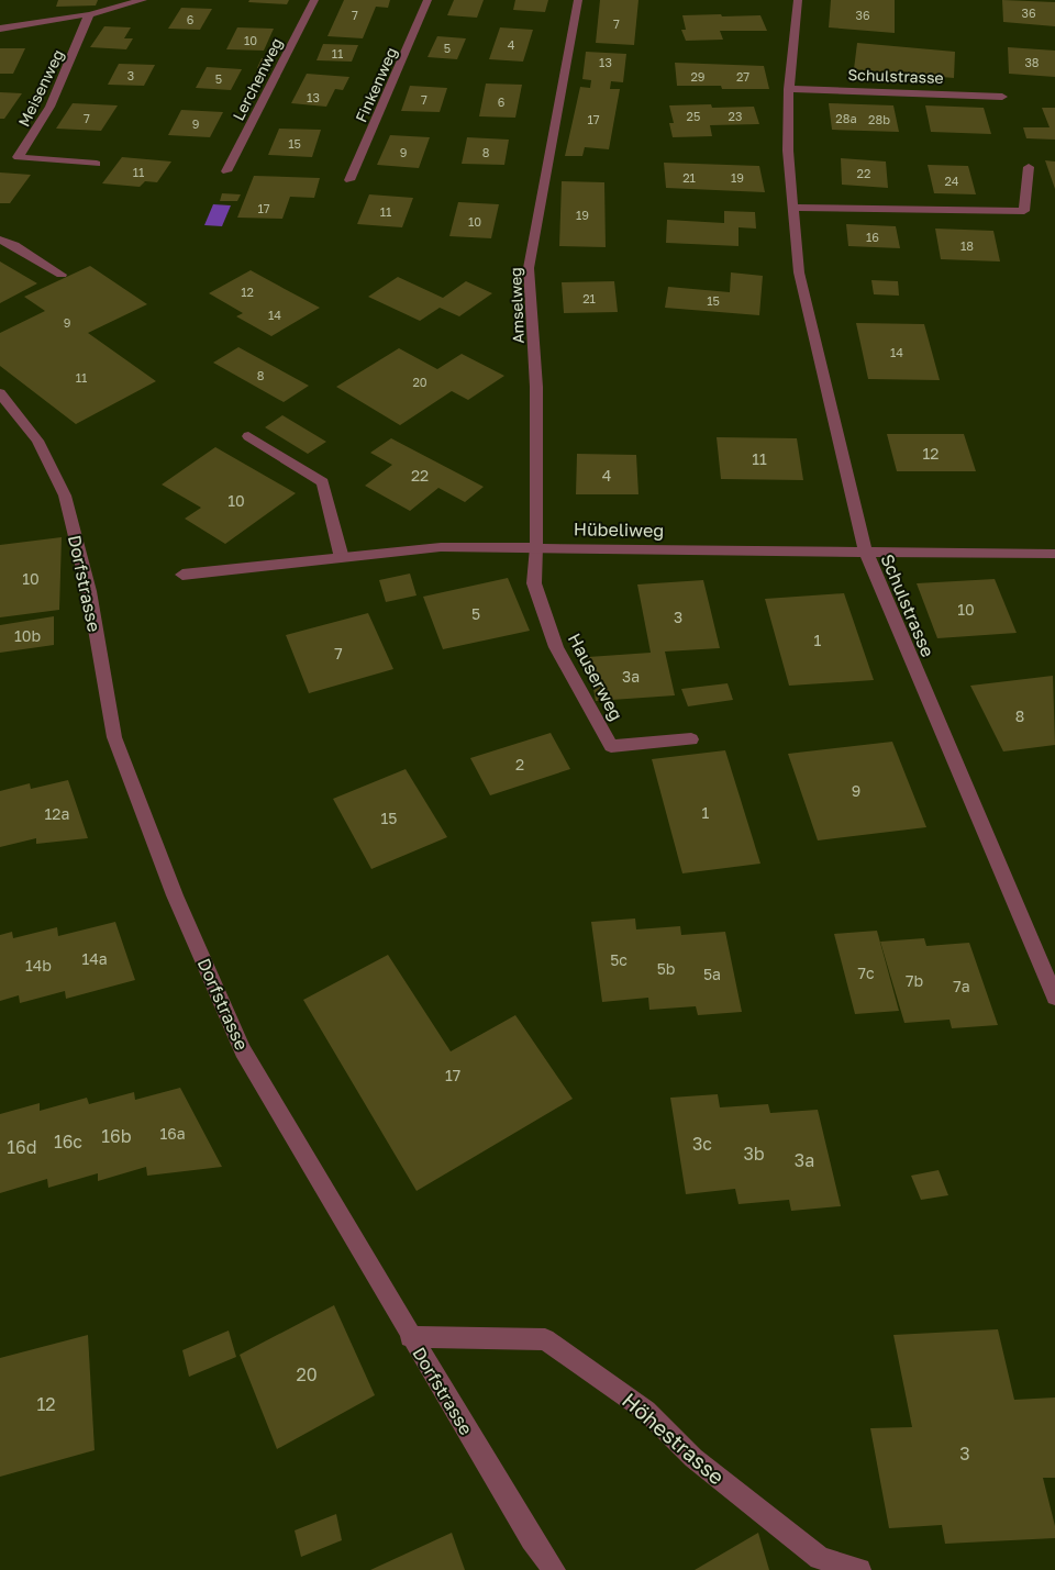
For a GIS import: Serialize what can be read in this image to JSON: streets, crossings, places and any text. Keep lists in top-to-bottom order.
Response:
{
  "streets": {
    "street": [
      "Schulstrasse",
      "Lerchenweg",
      "Finkenweg",
      "Meisenweg",
      "Amselweg",
      "Hübeliweg",
      "Dorfstrasse",
      "Hauserweg",
      "Höhestrasse"
    ]
  },
  "crossings": [
    ["Schulstrasse", "Hübeliweg"],
    ["Amselweg", "Hübeliweg"],
    ["Amselweg", "Hauserweg"],
    ["Hübeliweg", "Hauserweg"],
    ["Dorfstrasse", "Höhestrasse"]
  ],
  "house_numbers": [
    "36",
    "7",
    "36",
    "6",
    "7",
    "10",
    "4",
    "5",
    "11",
    "13",
    "38",
    "3",
    "29",
    "27",
    "5",
    "13",
    "7",
    "6",
    "25",
    "23",
    "7",
    "28a",
    "17",
    "28b",
    "9",
    "15",
    "9",
    "8",
    "11",
    "22",
    "21",
    "19",
    "24",
    "17",
    "11",
    "19",
    "10",
    "16",
    "18",
    "12",
    "21",
    "15",
    "14",
    "9",
    "14",
    "8",
    "11",
    "20",
    "12",
    "11",
    "22",
    "4",
    "10",
    "10",
    "10",
    "5",
    "3",
    "10b",
    "1",
    "7",
    "3a",
    "8",
    "2",
    "9",
    "1",
    "12a",
    "15",
    "14a",
    "5c",
    "14b",
    "5b",
    "7c",
    "5a",
    "7b",
    "7a",
    "17",
    "16a",
    "16b",
    "16c",
    "3c",
    "16d",
    "3b",
    "3a",
    "20",
    "12",
    "3"
  ]
}
